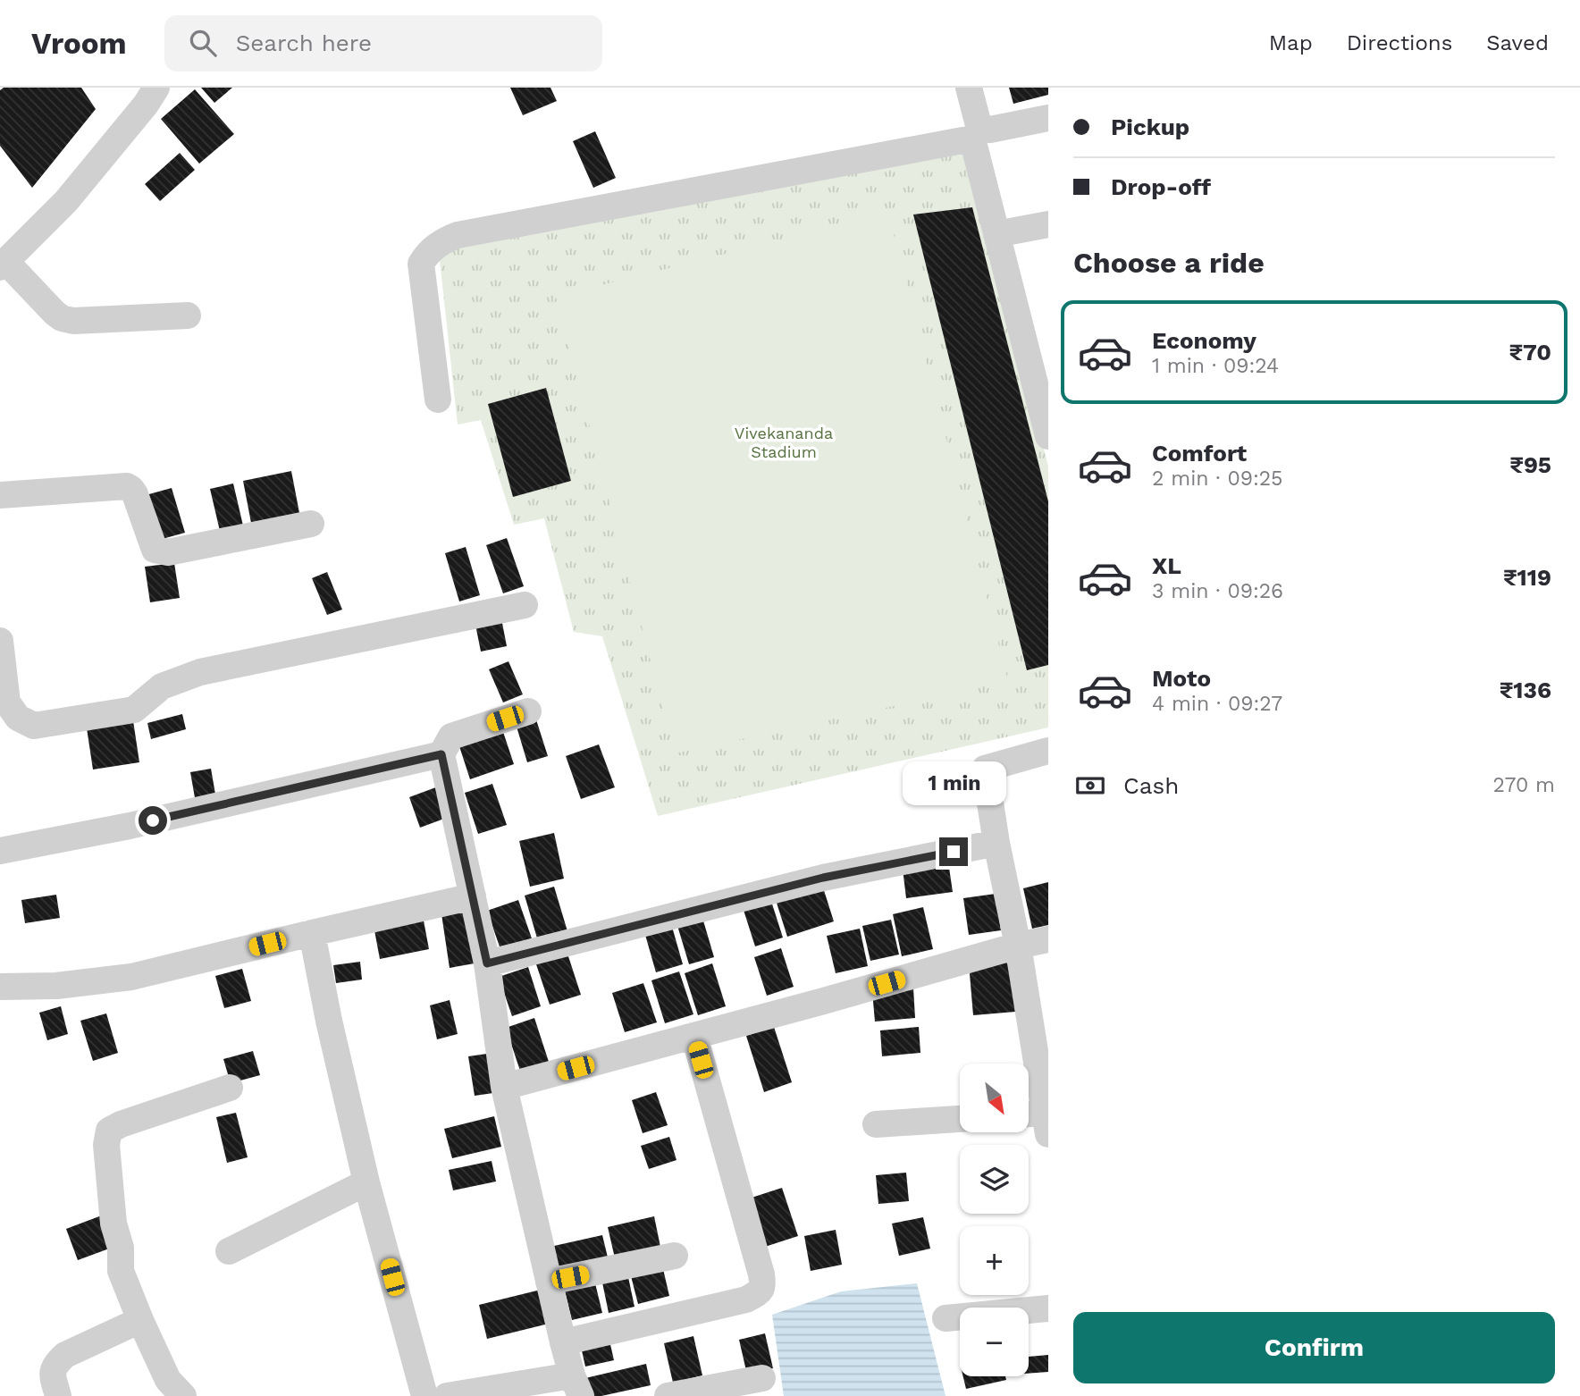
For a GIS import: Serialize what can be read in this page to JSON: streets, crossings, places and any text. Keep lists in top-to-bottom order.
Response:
{
  "parks": ["Vivekananda Stadium"],
  "north": "bottom right",
  "page": {
    "header": "Vroom",
    "search": "Search here",
    "nav": ["Map", "Directions", "Saved"],
    "banner": ["Pickup", "Drop-off"],
    "heading": "Choose a ride",
    "list": [
      {
        "name": "Economy",
        "note": "1 min · 09:24",
        "value": "₹70"
      },
      {
        "name": "Comfort",
        "note": "2 min · 09:25",
        "value": "₹95"
      },
      {
        "name": "XL",
        "note": "3 min · 09:26",
        "value": "₹119"
      },
      {
        "name": "Moto",
        "note": "4 min · 09:27",
        "value": "₹136"
      }
    ],
    "pay": ["Cash", "270 m"],
    "bubble": "1 min",
    "map_buttons": ["+", "−"],
    "buttons": "Confirm"
  }
}
